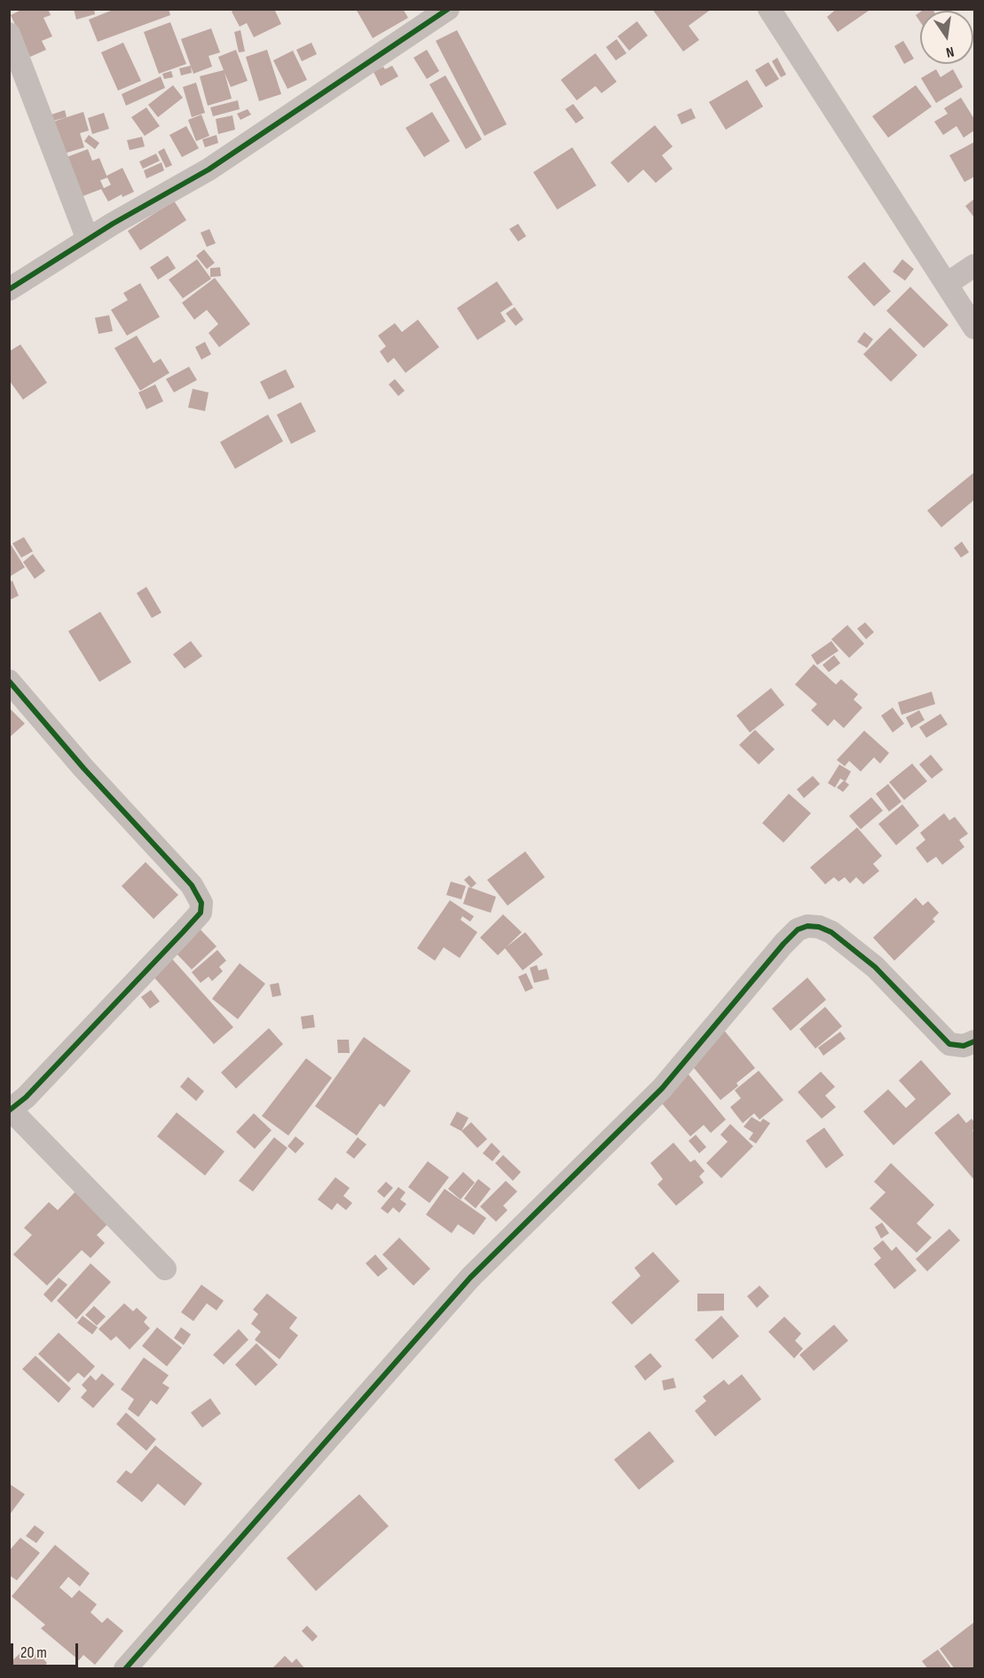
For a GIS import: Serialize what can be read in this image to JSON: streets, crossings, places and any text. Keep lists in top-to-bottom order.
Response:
{
  "scale_bar": "20 m",
  "north": "bottom"
}
